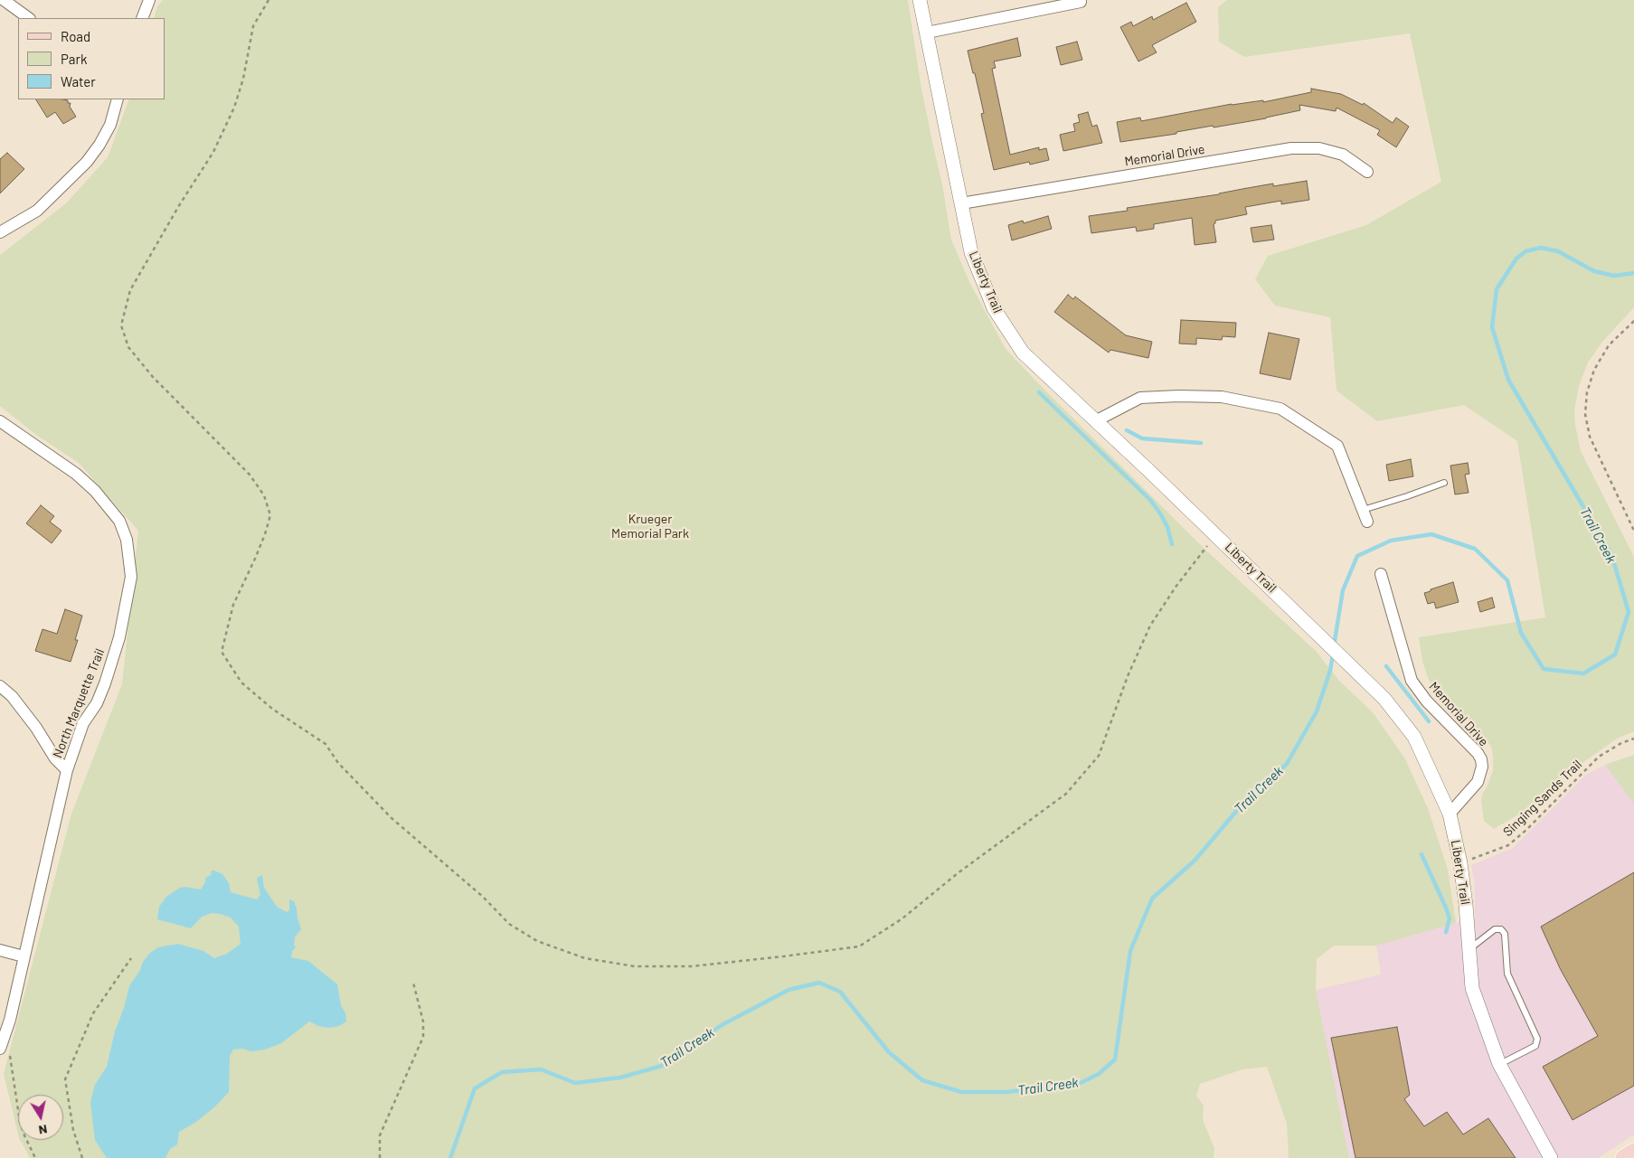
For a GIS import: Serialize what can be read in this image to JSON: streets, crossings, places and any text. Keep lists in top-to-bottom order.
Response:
{
  "streets": {
    "street": ["Memorial Drive", "Liberty Trail", "North Marquette Trail"],
    "path": ["Singing Sands Trail"]
  },
  "crossings": [
    ["Memorial Drive", "Liberty Trail"],
    ["Liberty Trail", "Singing Sands Trail"]
  ],
  "water": ["Trail Creek"],
  "parks": ["Krueger Memorial Park"],
  "legend": ["Road", "Park", "Water"],
  "north": "bottom"
}
